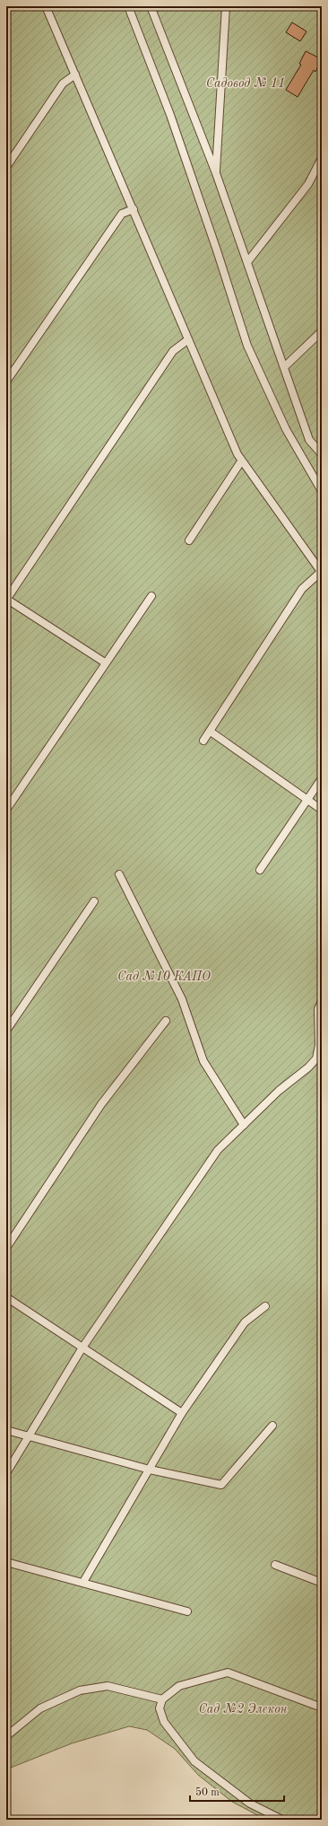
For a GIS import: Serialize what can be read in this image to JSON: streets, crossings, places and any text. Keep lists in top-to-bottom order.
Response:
{
  "parks": ["Садовод № 11", "Сад №10 КАПО", "Сад №2 Элекон"],
  "scale_bar": "50 m"
}
